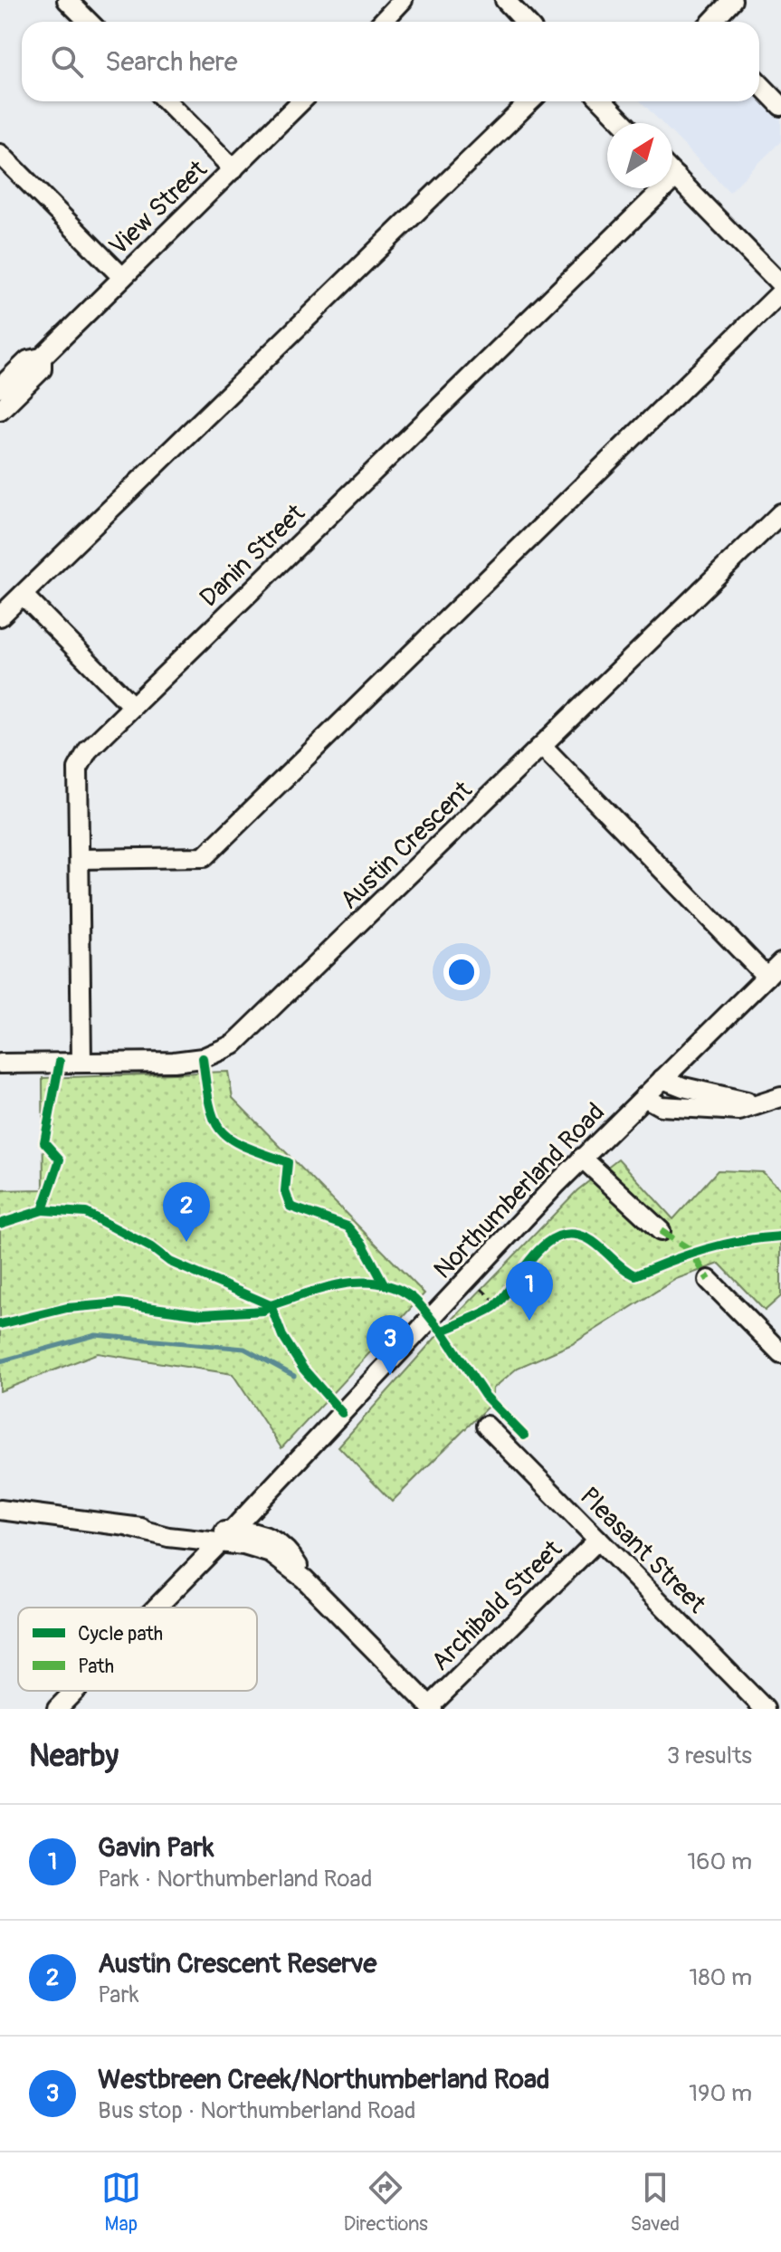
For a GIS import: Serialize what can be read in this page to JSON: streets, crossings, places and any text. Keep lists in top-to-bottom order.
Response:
{
  "streets": {
    "street": [
      "View Street",
      "Danin Street",
      "Austin Crescent",
      "Northumberland Road",
      "Pleasant Street",
      "Archibald Street"
    ]
  },
  "crossings": [
    ["Danin Street", "Austin Crescent"],
    ["Pleasant Street", "Archibald Street"]
  ],
  "legend": ["Cycle path", "Path"],
  "north": "top right",
  "page": {
    "search": "Search here",
    "pins": ["2", "1", "3"],
    "heading": ["Nearby", "3 results"],
    "list": [
      {
        "mark": "1",
        "name": "Gavin Park",
        "note": "Park · Northumberland Road",
        "value": "160 m"
      },
      {
        "mark": "2",
        "name": "Austin Crescent Reserve",
        "note": "Park",
        "value": "180 m"
      },
      {
        "mark": "3",
        "name": "Westbreen Creek/Northumberland Road",
        "note": "Bus stop · Northumberland Road",
        "value": "190 m"
      }
    ],
    "nav": ["Map", "Directions", "Saved"]
  }
}
